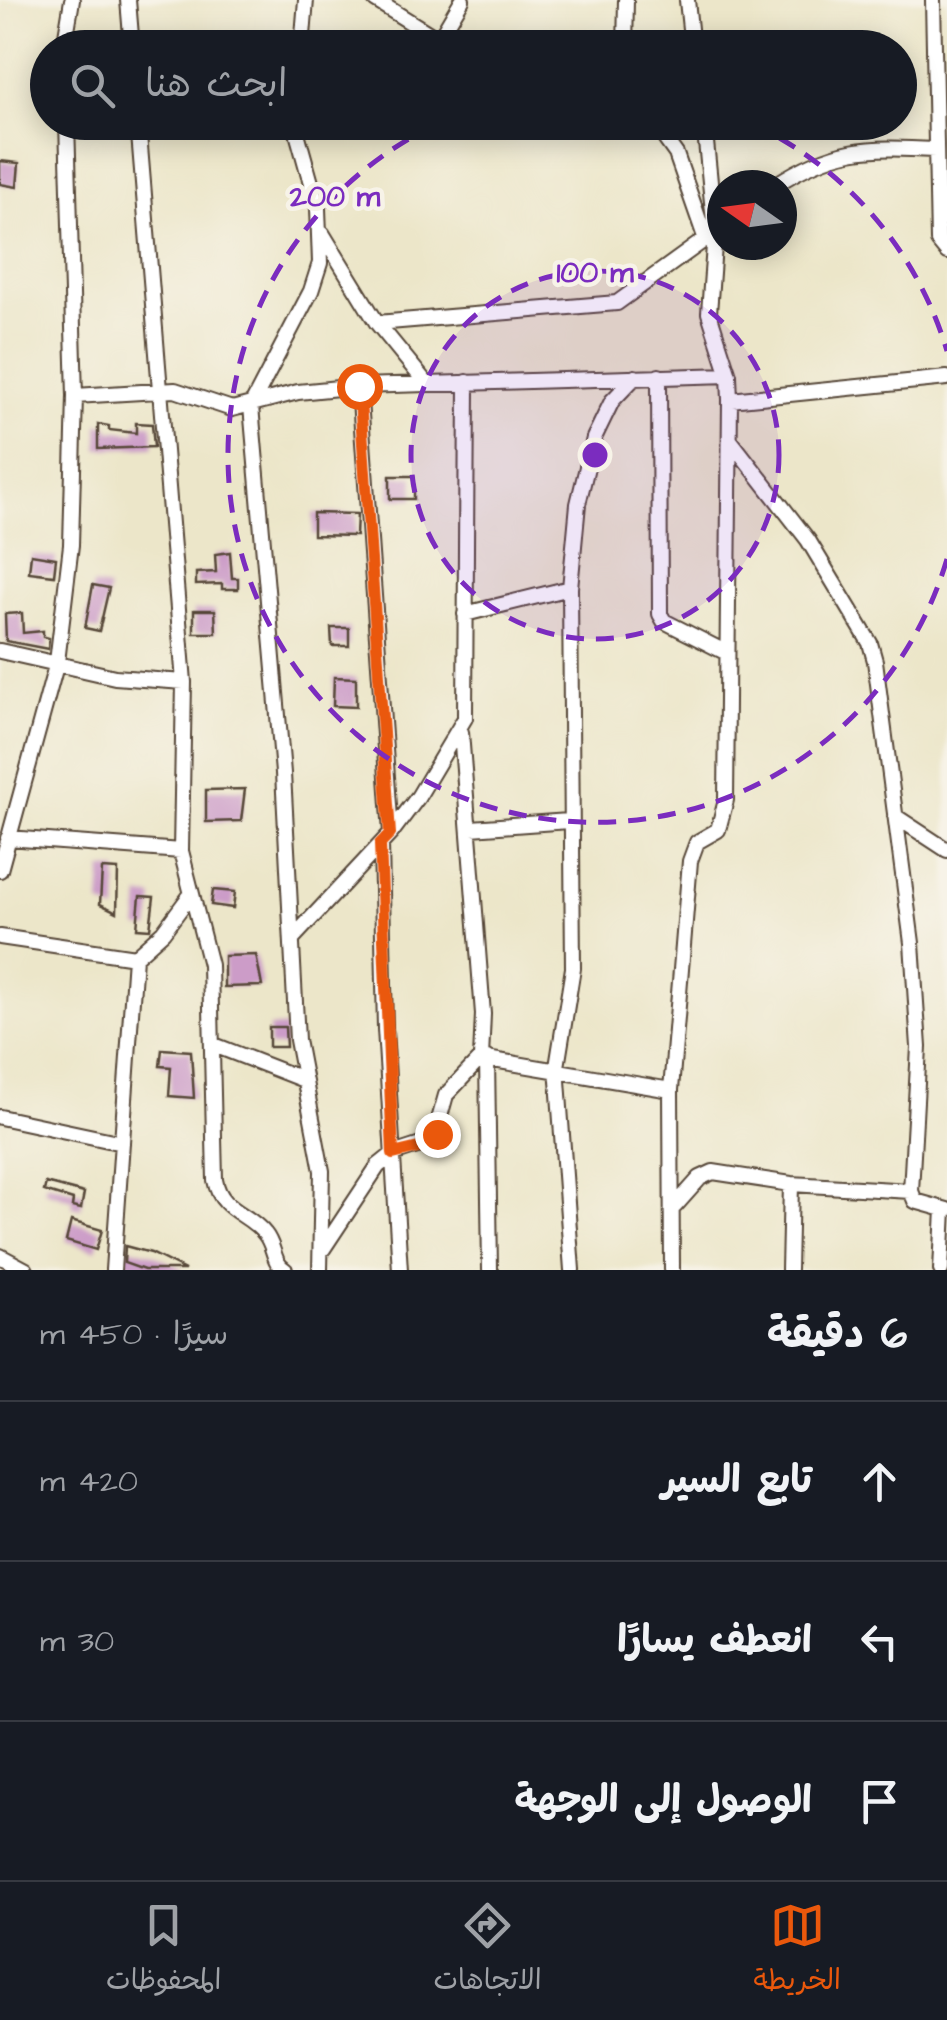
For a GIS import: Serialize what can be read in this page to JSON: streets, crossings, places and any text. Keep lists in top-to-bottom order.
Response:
{
  "north": "left",
  "page": {
    "search": "ابحث هنا",
    "heading": ["6 دقيقة", "سيرًا · 450 m"],
    "list": [
      ["تابع السير", "420 m"],
      ["انعطف يسارًا", "30 m"],
      "الوصول إلى الوجهة"
    ],
    "nav": ["الخريطة", "الاتجاهات", "المحفوظات"]
  },
  "rings": ["200 m", "100 m"]
}
